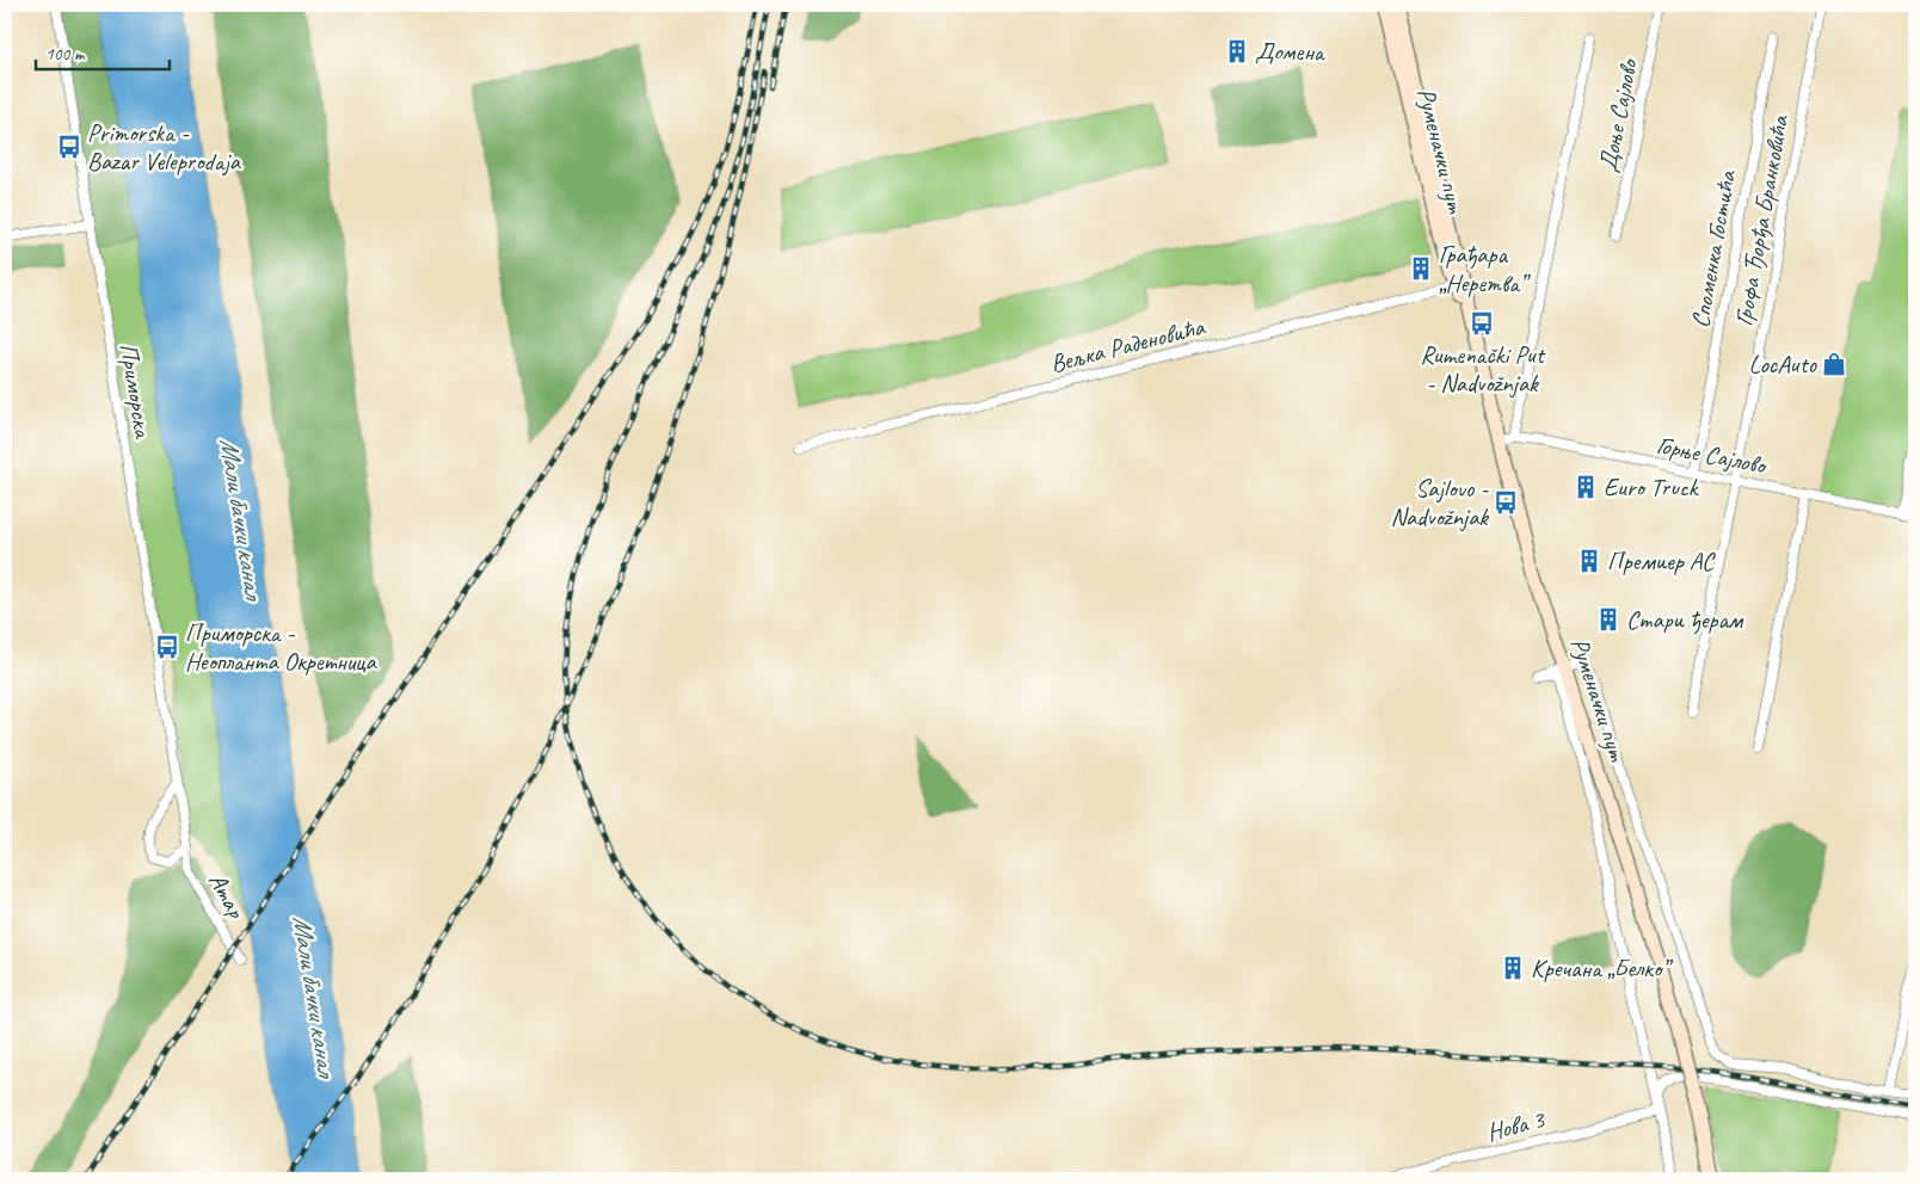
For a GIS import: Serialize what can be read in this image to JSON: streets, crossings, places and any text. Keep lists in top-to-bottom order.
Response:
{
  "streets": {
    "main road": ["Руменачки пут"],
    "street": [
      "Доње Сајлово",
      "Грофа Ђорђа Бранковића",
      "Споменка Гостића",
      "Вељка Раденовића",
      "Приморска",
      "Горње Сајлово",
      "Атар",
      "Нова 3"
    ]
  },
  "crossings": [
    ["Руменачки пут", "Вељка Раденовића"],
    ["Руменачки пут", "Горње Сајлово"],
    ["Грофа Ђорђа Бранковића", "Горње Сајлово"],
    ["Споменка Гостића", "Горње Сајлово"],
    ["Приморска", "Атар"]
  ],
  "water": ["Мали бачки канал"],
  "places": {
    "building": [
      "Домена",
      "Грађара „Неретва”",
      "Euro Truck",
      "Премиер АС",
      "Стари ђерам",
      "Кречана „Белко”"
    ],
    "bus stop": [
      "Primorska - Bazar Veleprodaja",
      "Rumenački Put - Nadvožnjak",
      "Sajlovo - Nadvožnjak",
      "Приморска - Неопланта Окретница"
    ],
    "shop": ["LocAuto"]
  },
  "scale_bar": "100 m"
}
